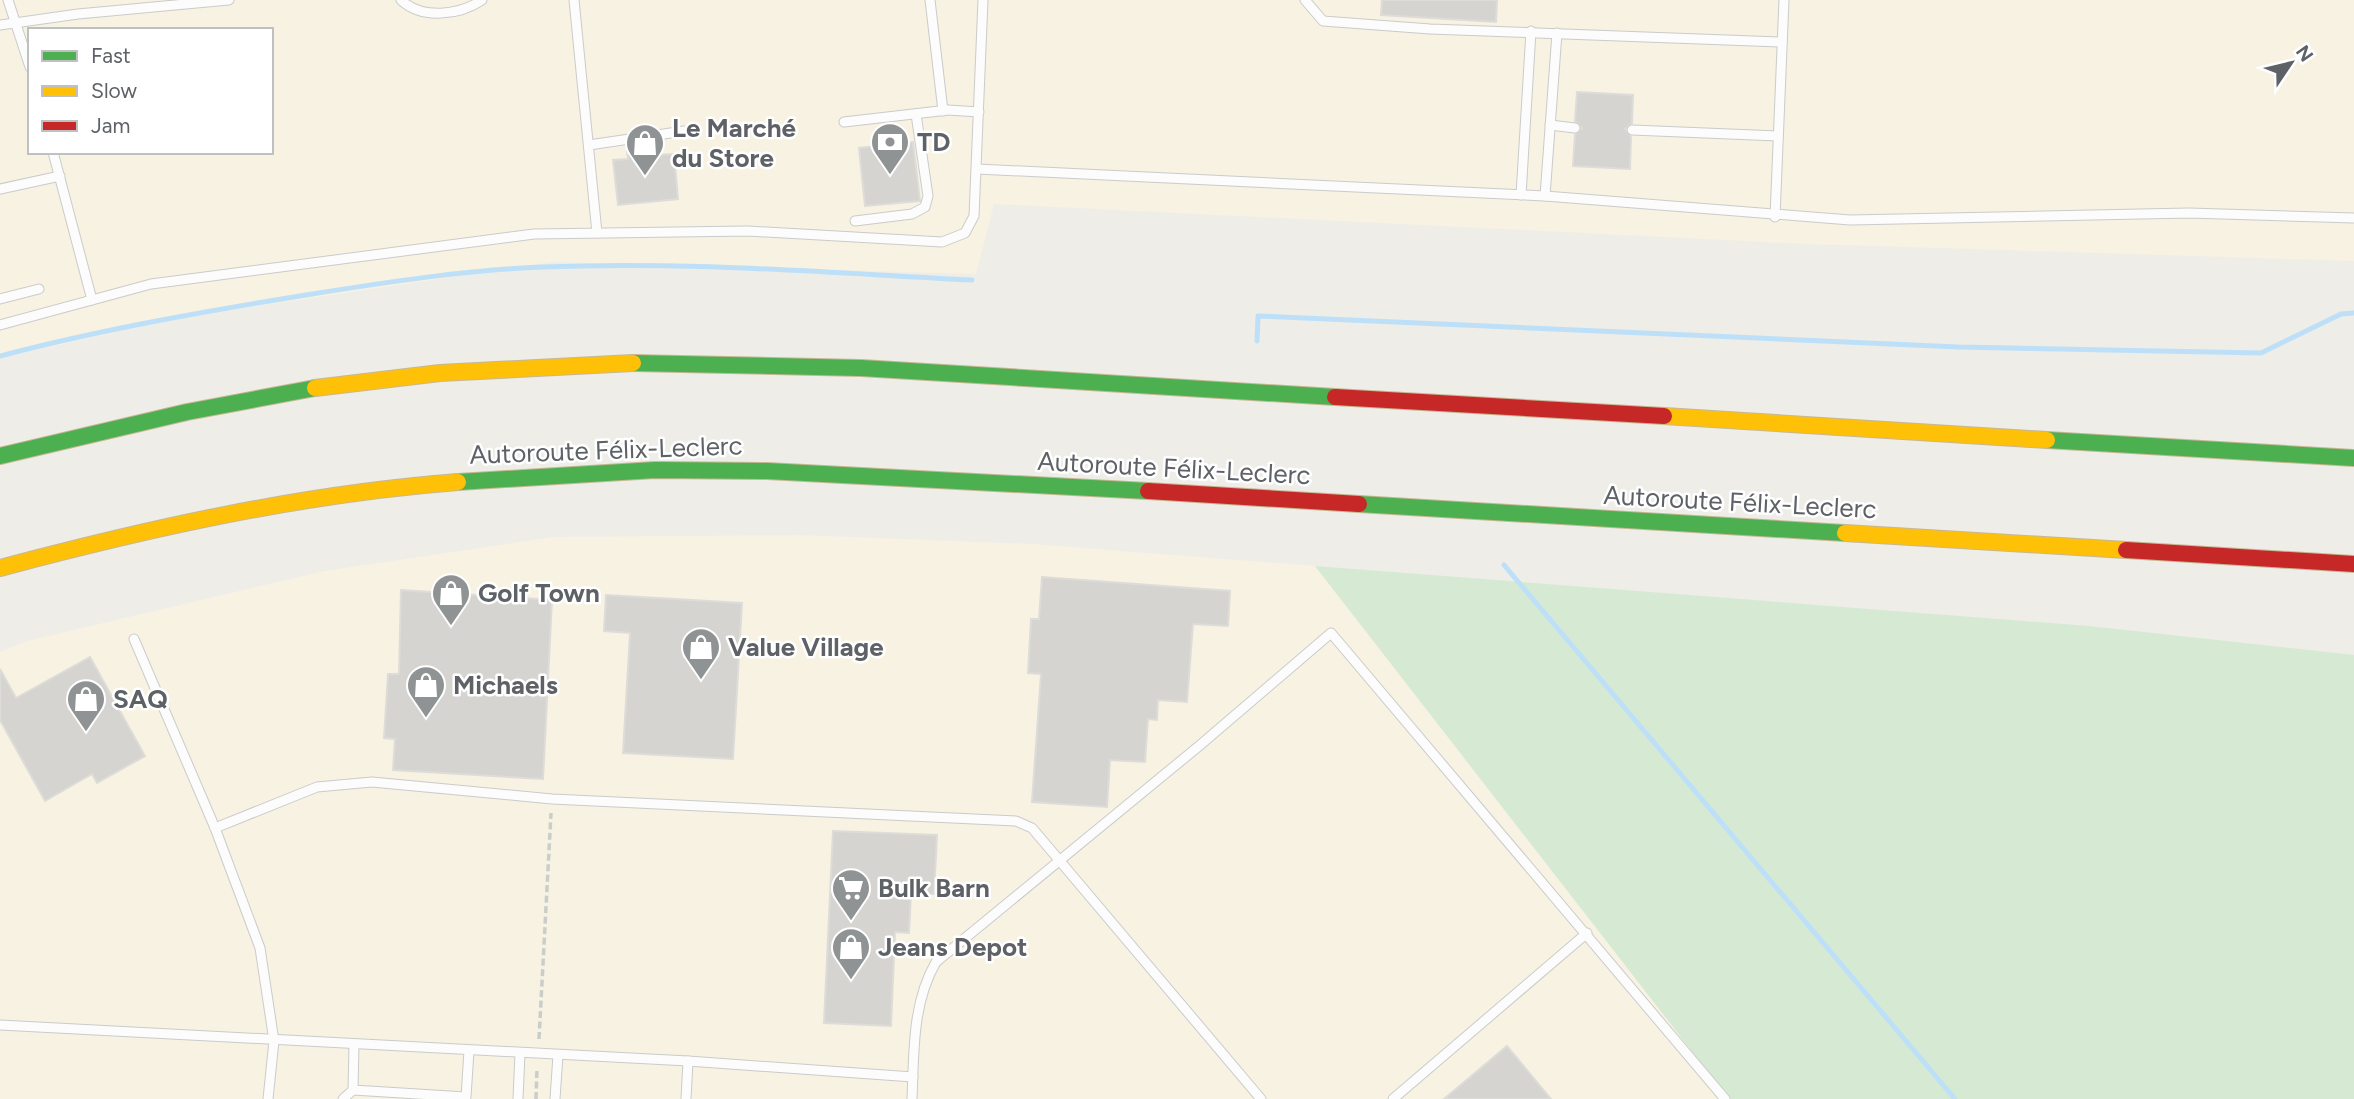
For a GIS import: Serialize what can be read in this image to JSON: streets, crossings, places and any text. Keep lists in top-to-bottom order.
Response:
{
  "streets": {
    "highway": ["Autoroute Félix-Leclerc"]
  },
  "places": {
    "bank": ["TD"],
    "shop": [
      "Le Marché du Store",
      "Golf Town",
      "Value Village",
      "Michaels",
      "SAQ",
      "Jeans Depot"
    ],
    "supermarket": ["Bulk Barn"]
  },
  "legend": ["Fast", "Slow", "Jam"],
  "north": "top right"
}
